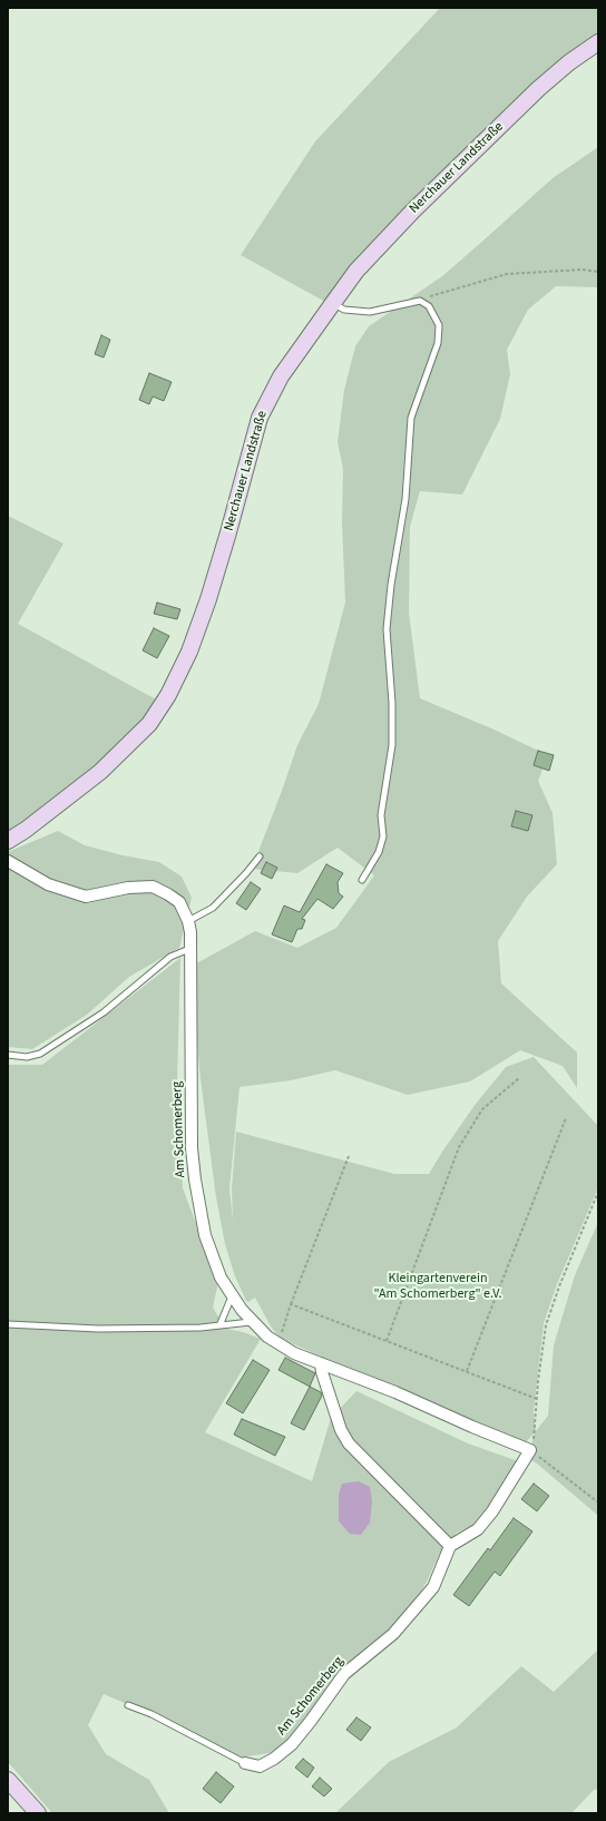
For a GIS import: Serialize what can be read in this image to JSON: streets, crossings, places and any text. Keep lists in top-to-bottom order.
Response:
{
  "streets": {
    "main road": ["Nerchauer Landstraße"],
    "street": ["Am Schomerberg"]
  },
  "parks": ["Kleingartenverein \"Am Schomerberg\" e.V."]
}
